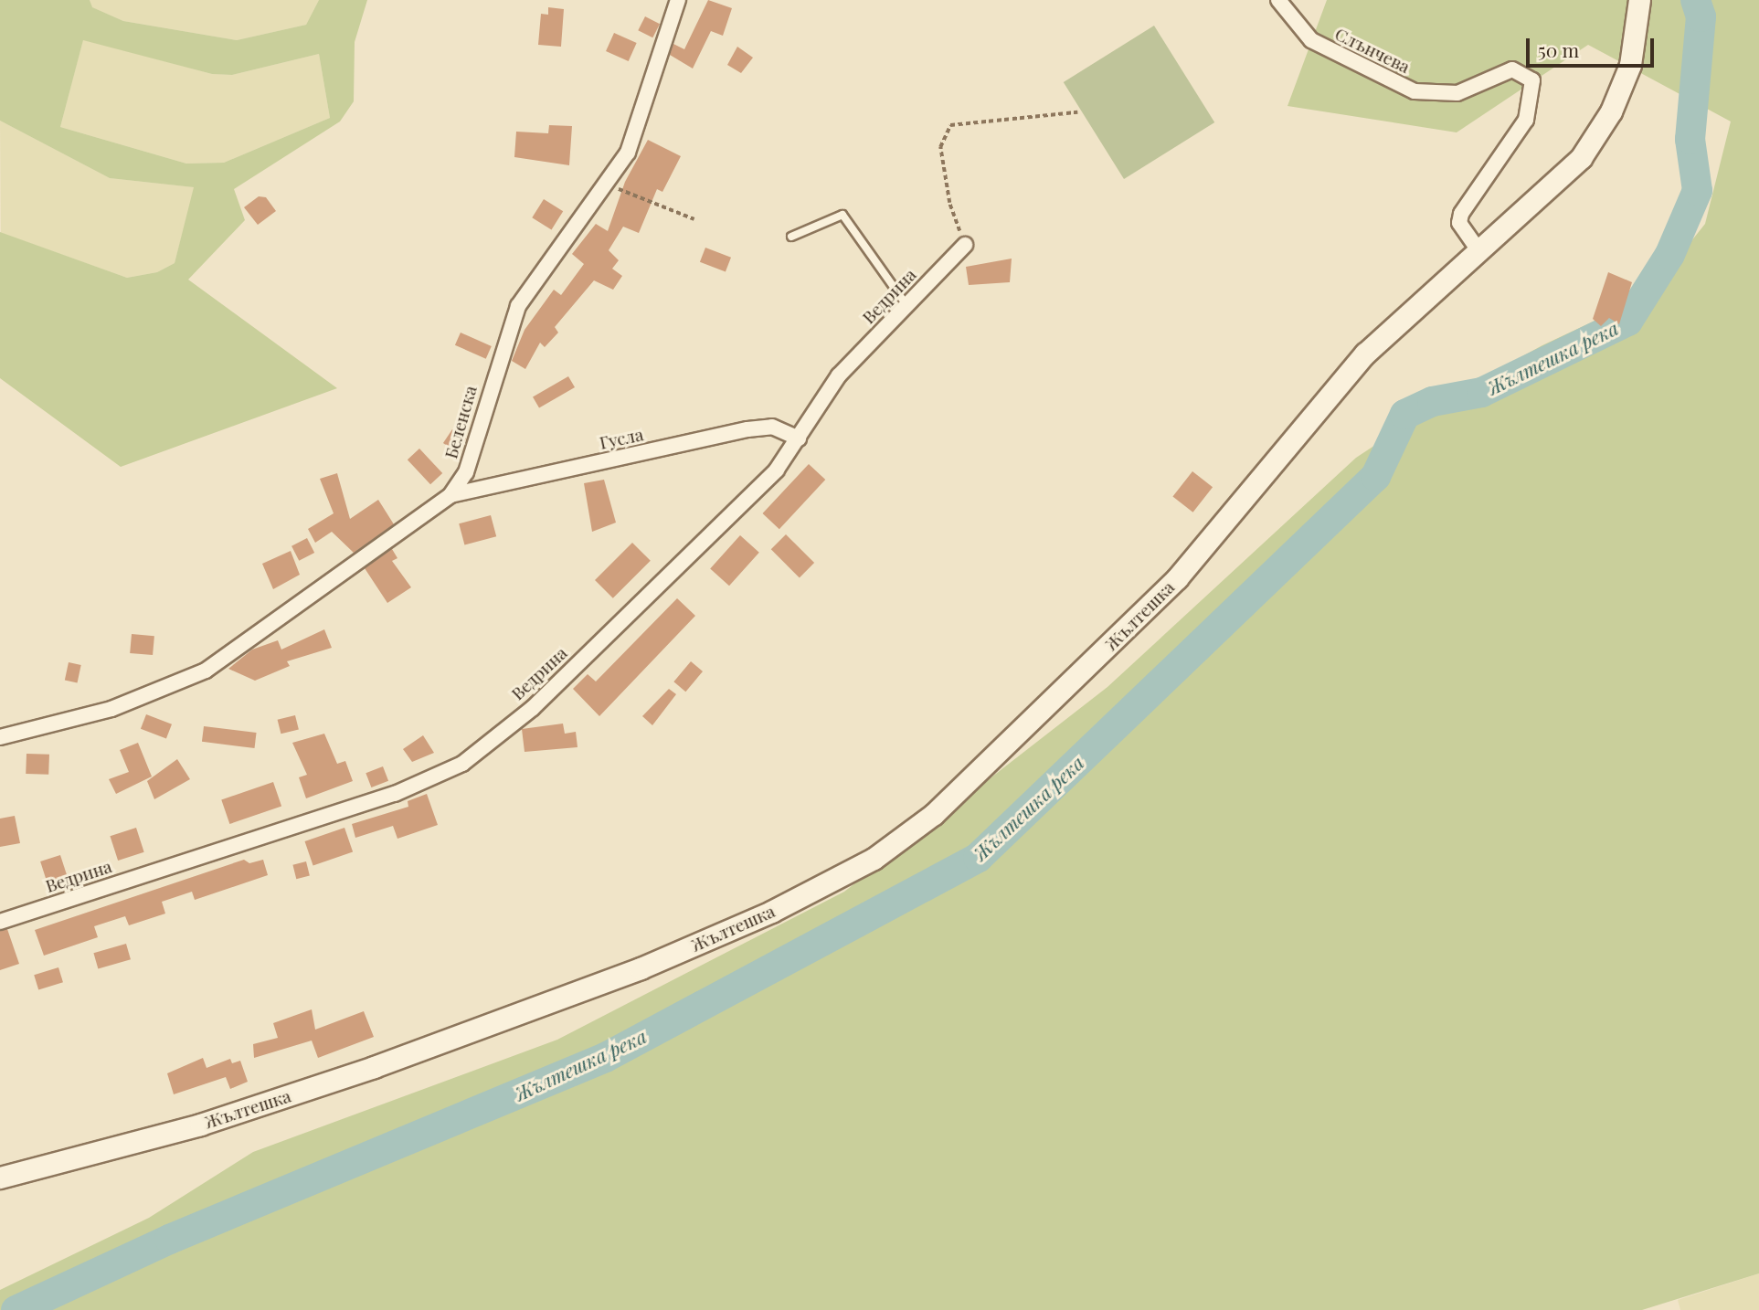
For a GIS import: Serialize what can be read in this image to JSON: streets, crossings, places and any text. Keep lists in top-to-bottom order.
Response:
{
  "streets": {
    "main road": ["Жълтешка"],
    "street": [
      "Слънчева",
      "Ведрина",
      "Беленска",
      "Гусла"
    ]
  },
  "crossings": [
    ["Слънчева", "Жълтешка"],
    ["Ведрина", "Гусла"],
    ["Беленска", "Гусла"]
  ],
  "water": ["Жълтешка река"],
  "scale_bar": "50 m"
}
